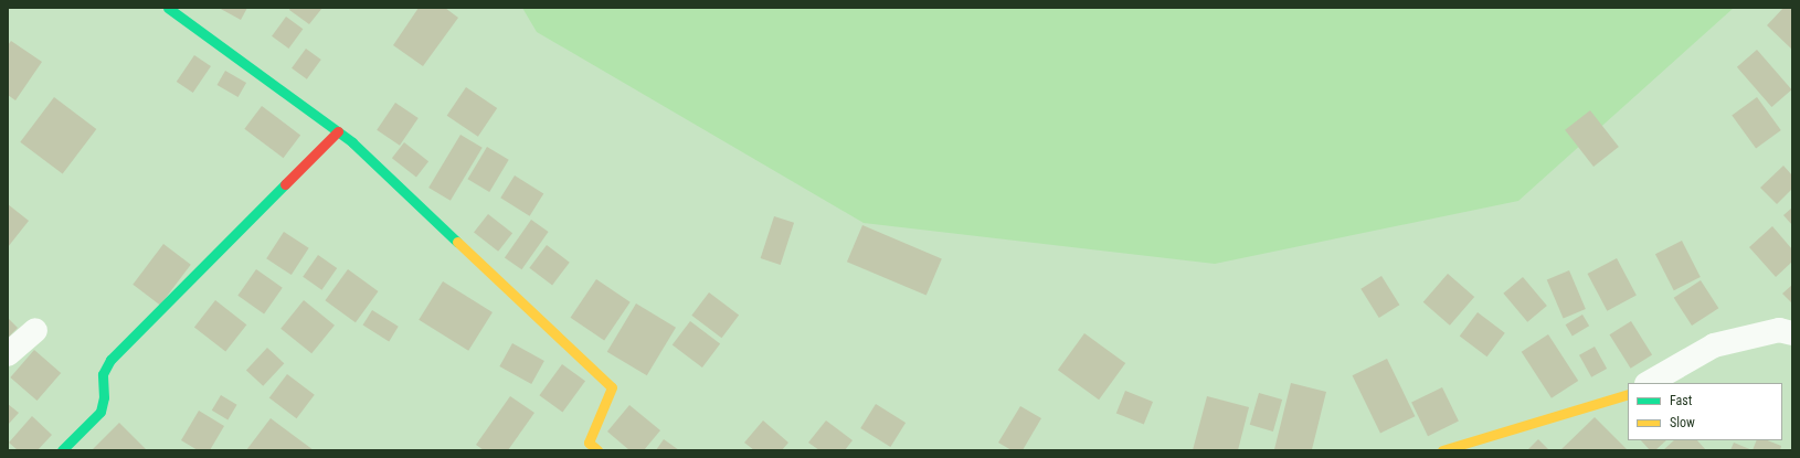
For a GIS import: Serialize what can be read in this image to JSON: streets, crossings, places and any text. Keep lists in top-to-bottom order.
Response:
{
  "legend": ["Fast", "Slow"]
}
